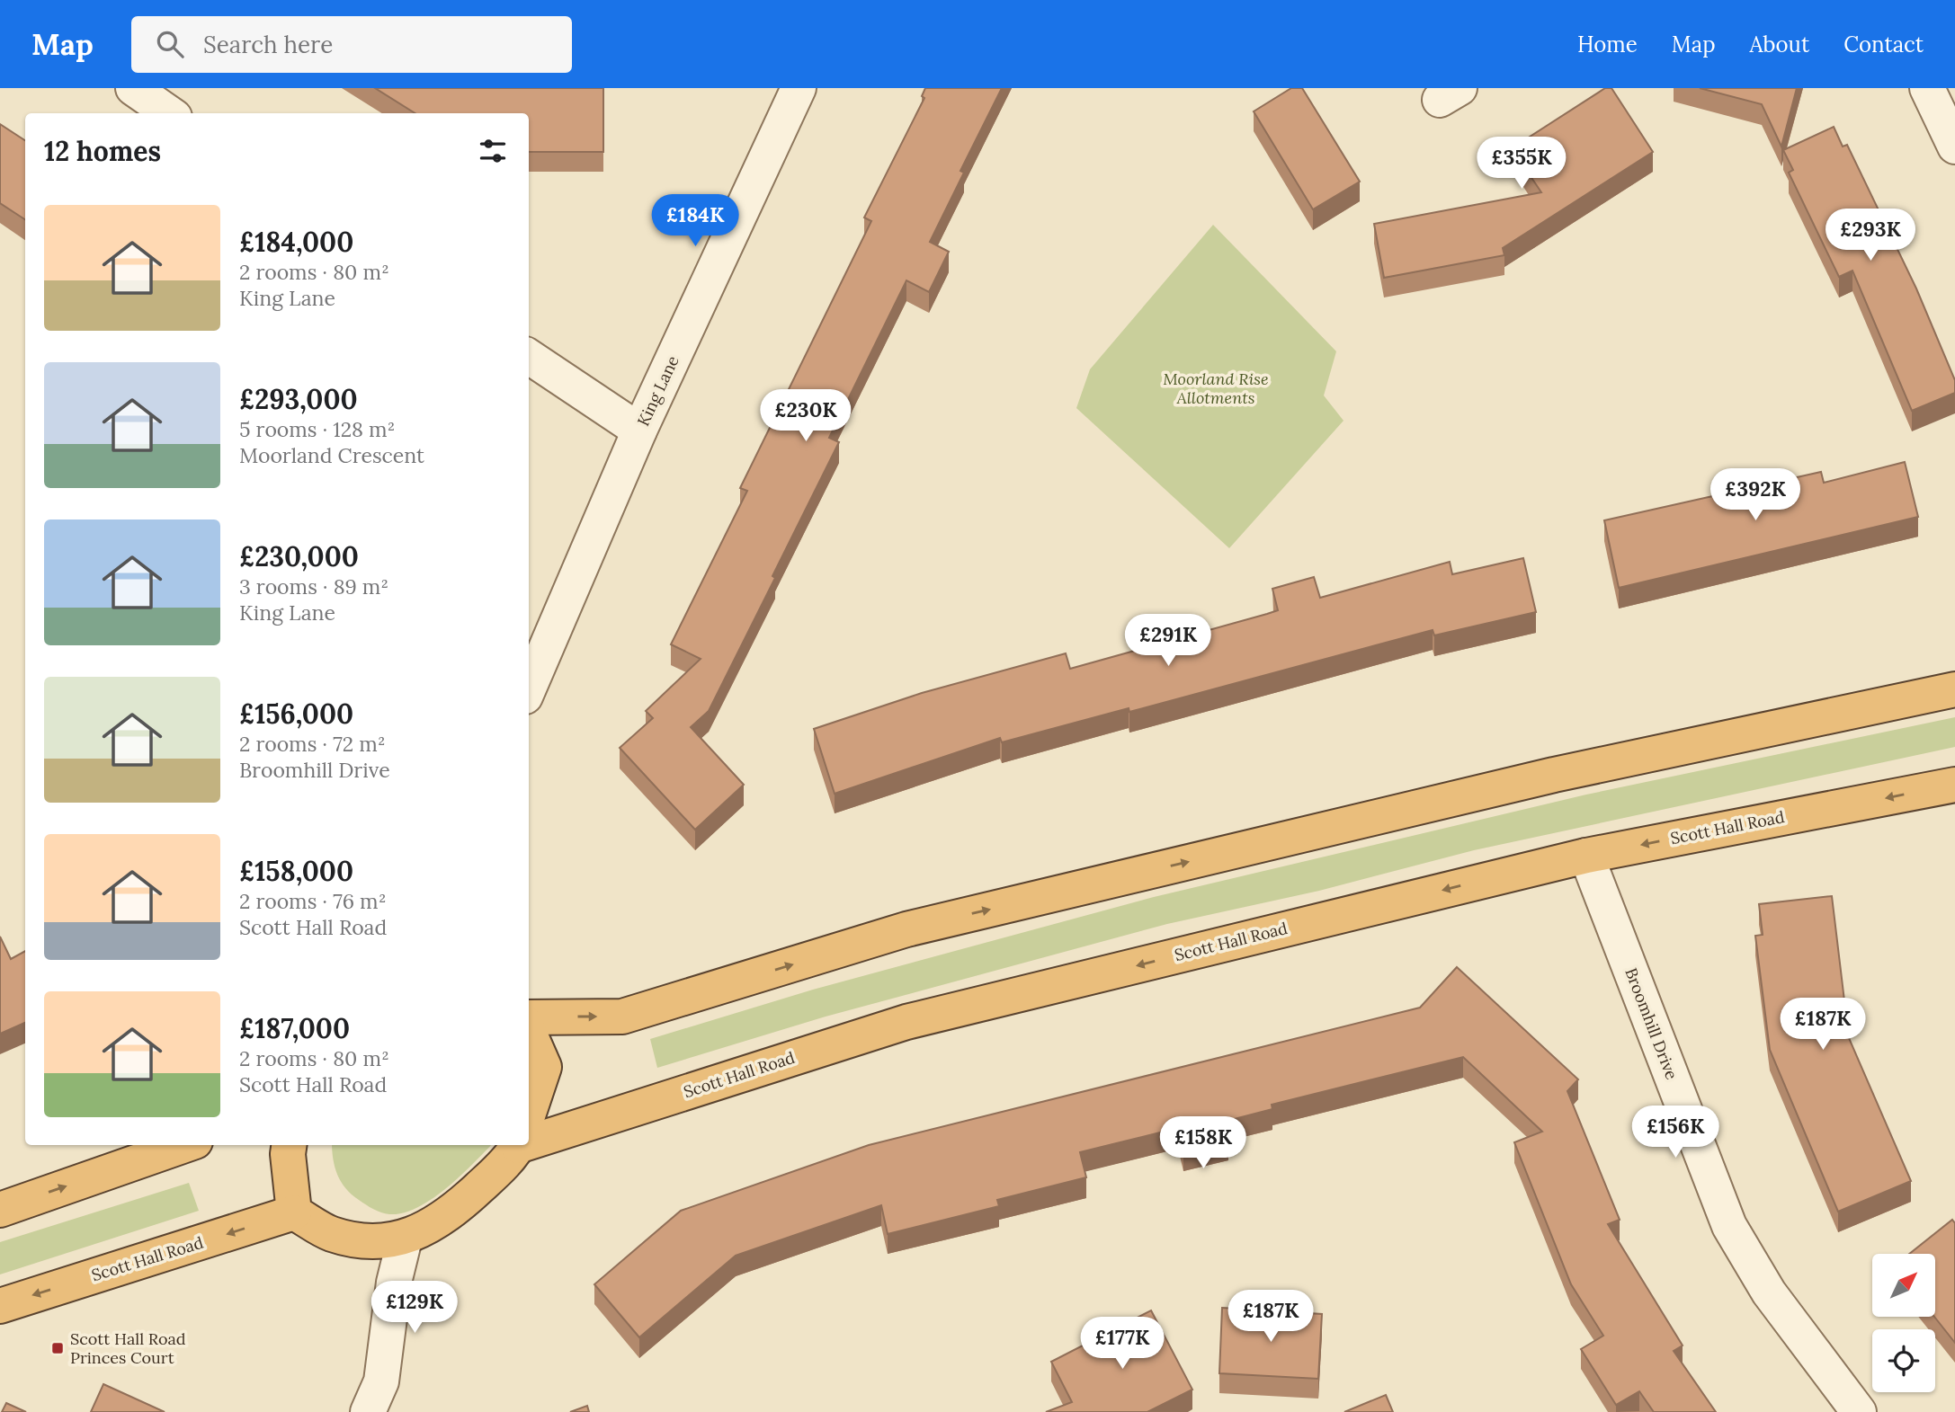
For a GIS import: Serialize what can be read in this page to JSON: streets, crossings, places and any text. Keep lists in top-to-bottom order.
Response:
{
  "streets": {
    "highway": ["Scott Hall Road"],
    "street": ["King Lane", "Broomhill Drive"]
  },
  "crossings": [
    ["Scott Hall Road", "Broomhill Drive"]
  ],
  "parks": ["Moorland Rise Allotments"],
  "places": {
    "transit": ["Scott Hall Road Princes Court"]
  },
  "north": "top right",
  "page": {
    "header": "Map",
    "search": "Search here",
    "nav": [
      "Home",
      "Map",
      "About",
      "Contact"
    ],
    "heading": "12 homes",
    "price": [
      "£355K",
      "£184K",
      "£293K",
      "£230K",
      "£392K",
      "£291K",
      "£187K",
      "£156K",
      "£158K",
      "£129K",
      "£187K",
      "£177K"
    ],
    "list": [
      {
        "name": "£184,000",
        "note": "2 rooms · 80 m² · King Lane"
      },
      {
        "name": "£293,000",
        "note": "5 rooms · 128 m² · Moorland Crescent"
      },
      {
        "name": "£230,000",
        "note": "3 rooms · 89 m² · King Lane"
      },
      {
        "name": "£156,000",
        "note": "2 rooms · 72 m² · Broomhill Drive"
      },
      {
        "name": "£158,000",
        "note": "2 rooms · 76 m² · Scott Hall Road"
      },
      {
        "name": "£187,000",
        "note": "2 rooms · 80 m² · Scott Hall Road"
      }
    ]
  }
}
